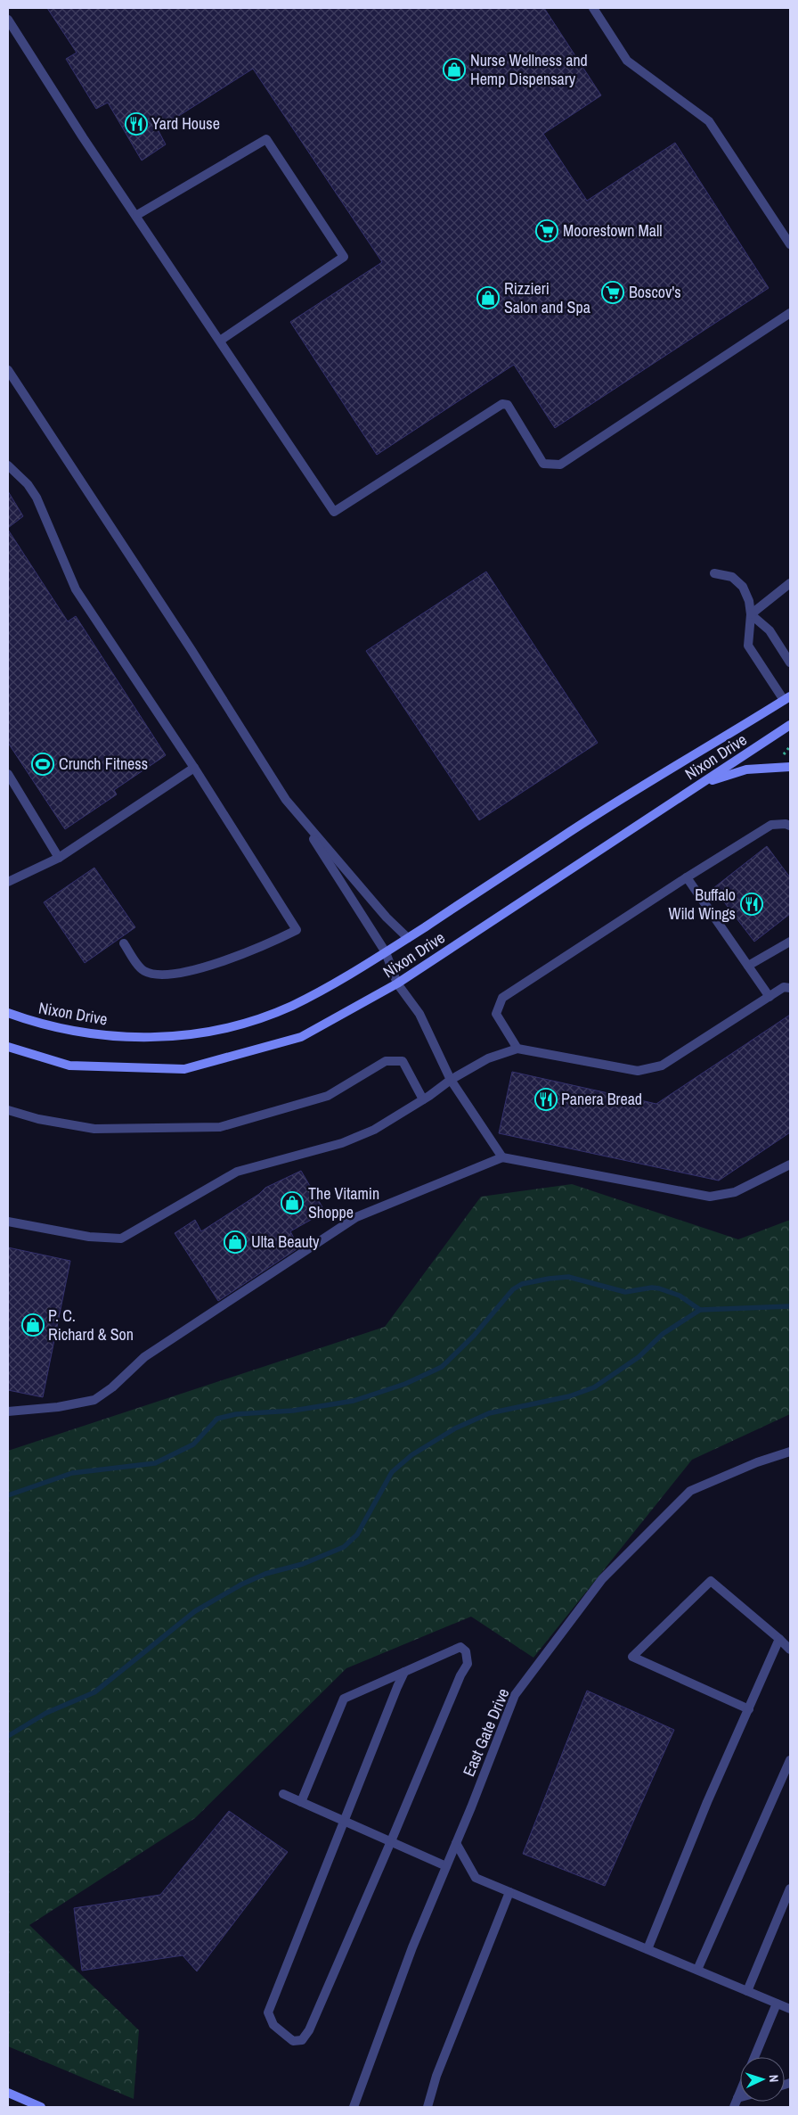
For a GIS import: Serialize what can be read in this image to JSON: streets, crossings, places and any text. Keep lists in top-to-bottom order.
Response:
{
  "streets": {
    "street": ["Nixon Drive", "East Gate Drive"]
  },
  "places": {
    "shop": [
      "Nurse Wellness and Hemp Dispensary",
      "Rizzieri Salon and Spa",
      "The Vitamin Shoppe",
      "Ulta Beauty",
      "P. C. Richard & Son"
    ],
    "restaurant": ["Yard House", "Buffalo Wild Wings", "Panera Bread"],
    "supermarket": ["Moorestown Mall", "Boscov's"],
    "sports": ["Crunch Fitness"]
  },
  "north": "right"
}
